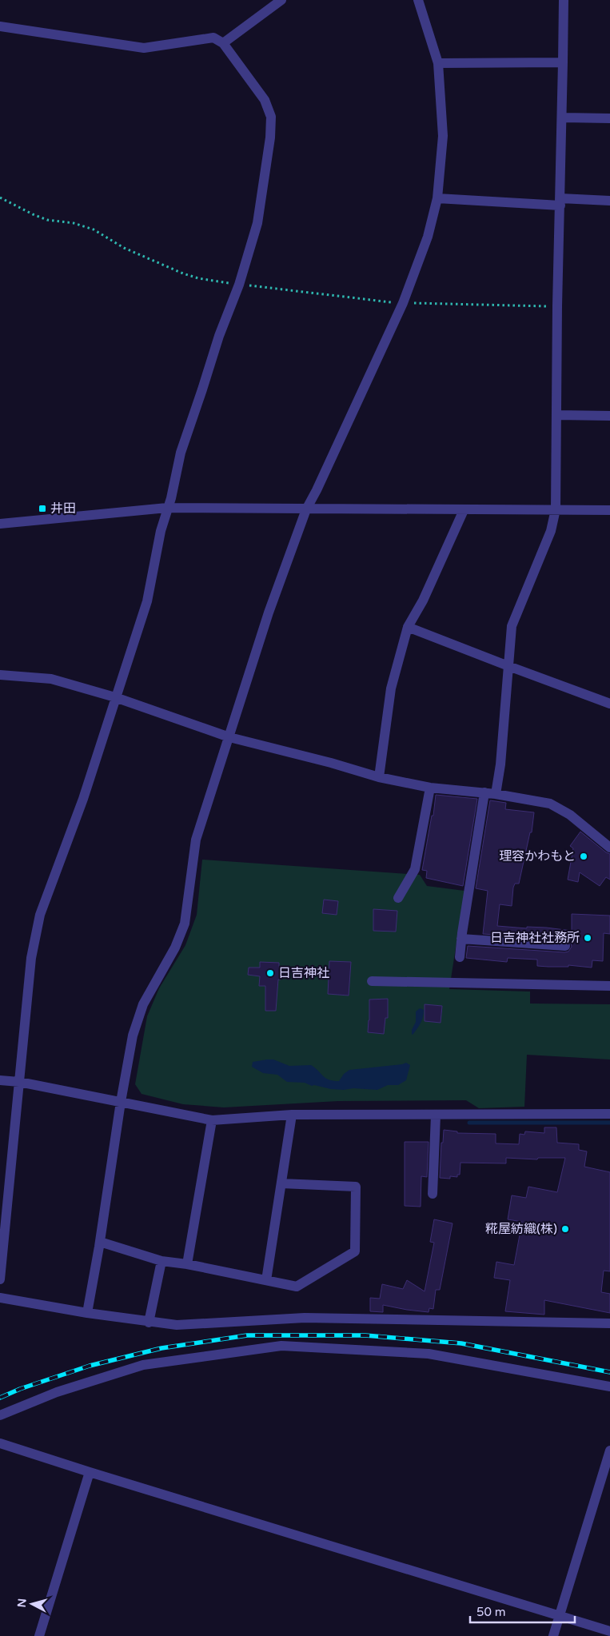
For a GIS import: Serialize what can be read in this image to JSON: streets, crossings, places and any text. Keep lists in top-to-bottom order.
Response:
{
  "places": {
    "transit": ["井田"],
    "other": [
      "理容かわもと",
      "日吉神社社務所",
      "日吉神社",
      "糀屋紡織(株)"
    ]
  },
  "scale_bar": "50 m",
  "north": "left"
}
